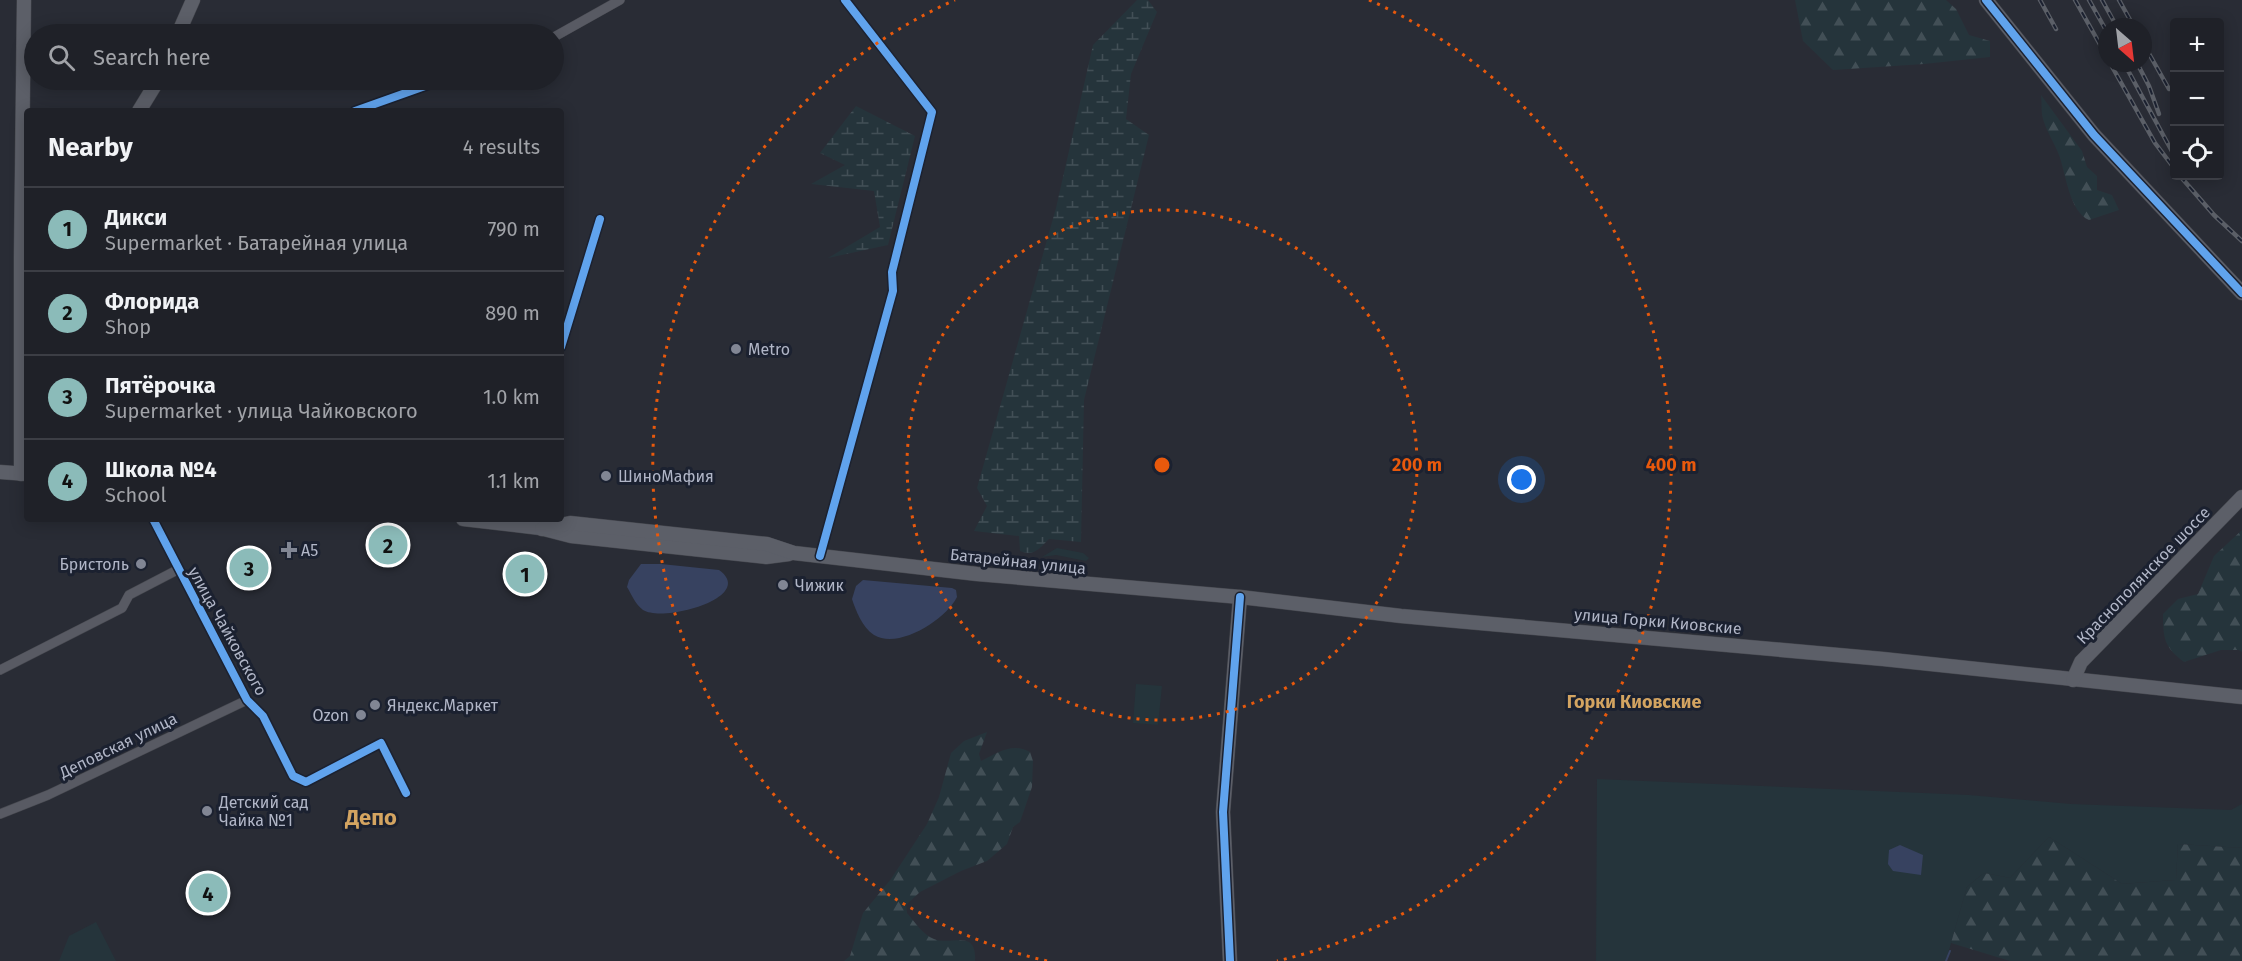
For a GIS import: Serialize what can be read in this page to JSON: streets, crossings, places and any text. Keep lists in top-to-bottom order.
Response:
{
  "streets": {
    "main road": ["Батарейная улица", "Краснополянское шоссе", "улица Горки Киовские"],
    "street": ["улица Чайковского", "Деповская улица"]
  },
  "crossings": [
    ["Батарейная улица", "улица Горки Киовские"],
    ["Краснополянское шоссе", "улица Горки Киовские"],
    ["улица Чайковского", "Деповская улица"]
  ],
  "districts": ["Горки Киовские", "Депо"],
  "places": {
    "other": [
      "Metro",
      "ШиноМафия",
      "Бристоль",
      "Чижик",
      "Яндекс.Маркет",
      "Ozon",
      "Детский сад Чайка №1"
    ],
    "health": ["А5"]
  },
  "north": "bottom right",
  "page": {
    "map_buttons": ["+", "−"],
    "search": "Search here",
    "heading": ["Nearby", "4 results"],
    "list": [
      {
        "mark": "1",
        "name": "Дикси",
        "note": "Supermarket · Батарейная улица",
        "value": "790 m"
      },
      {
        "mark": "2",
        "name": "Флорида",
        "note": "Shop",
        "value": "890 m"
      },
      {
        "mark": "3",
        "name": "Пятёрочка",
        "note": "Supermarket · улица Чайковского",
        "value": "1.0 km"
      },
      {
        "mark": "4",
        "name": "Школа №4",
        "note": "School",
        "value": "1.1 km"
      }
    ],
    "pins": [
      "2",
      "3",
      "1",
      "4"
    ]
  },
  "rings": ["200 m", "400 m"]
}
